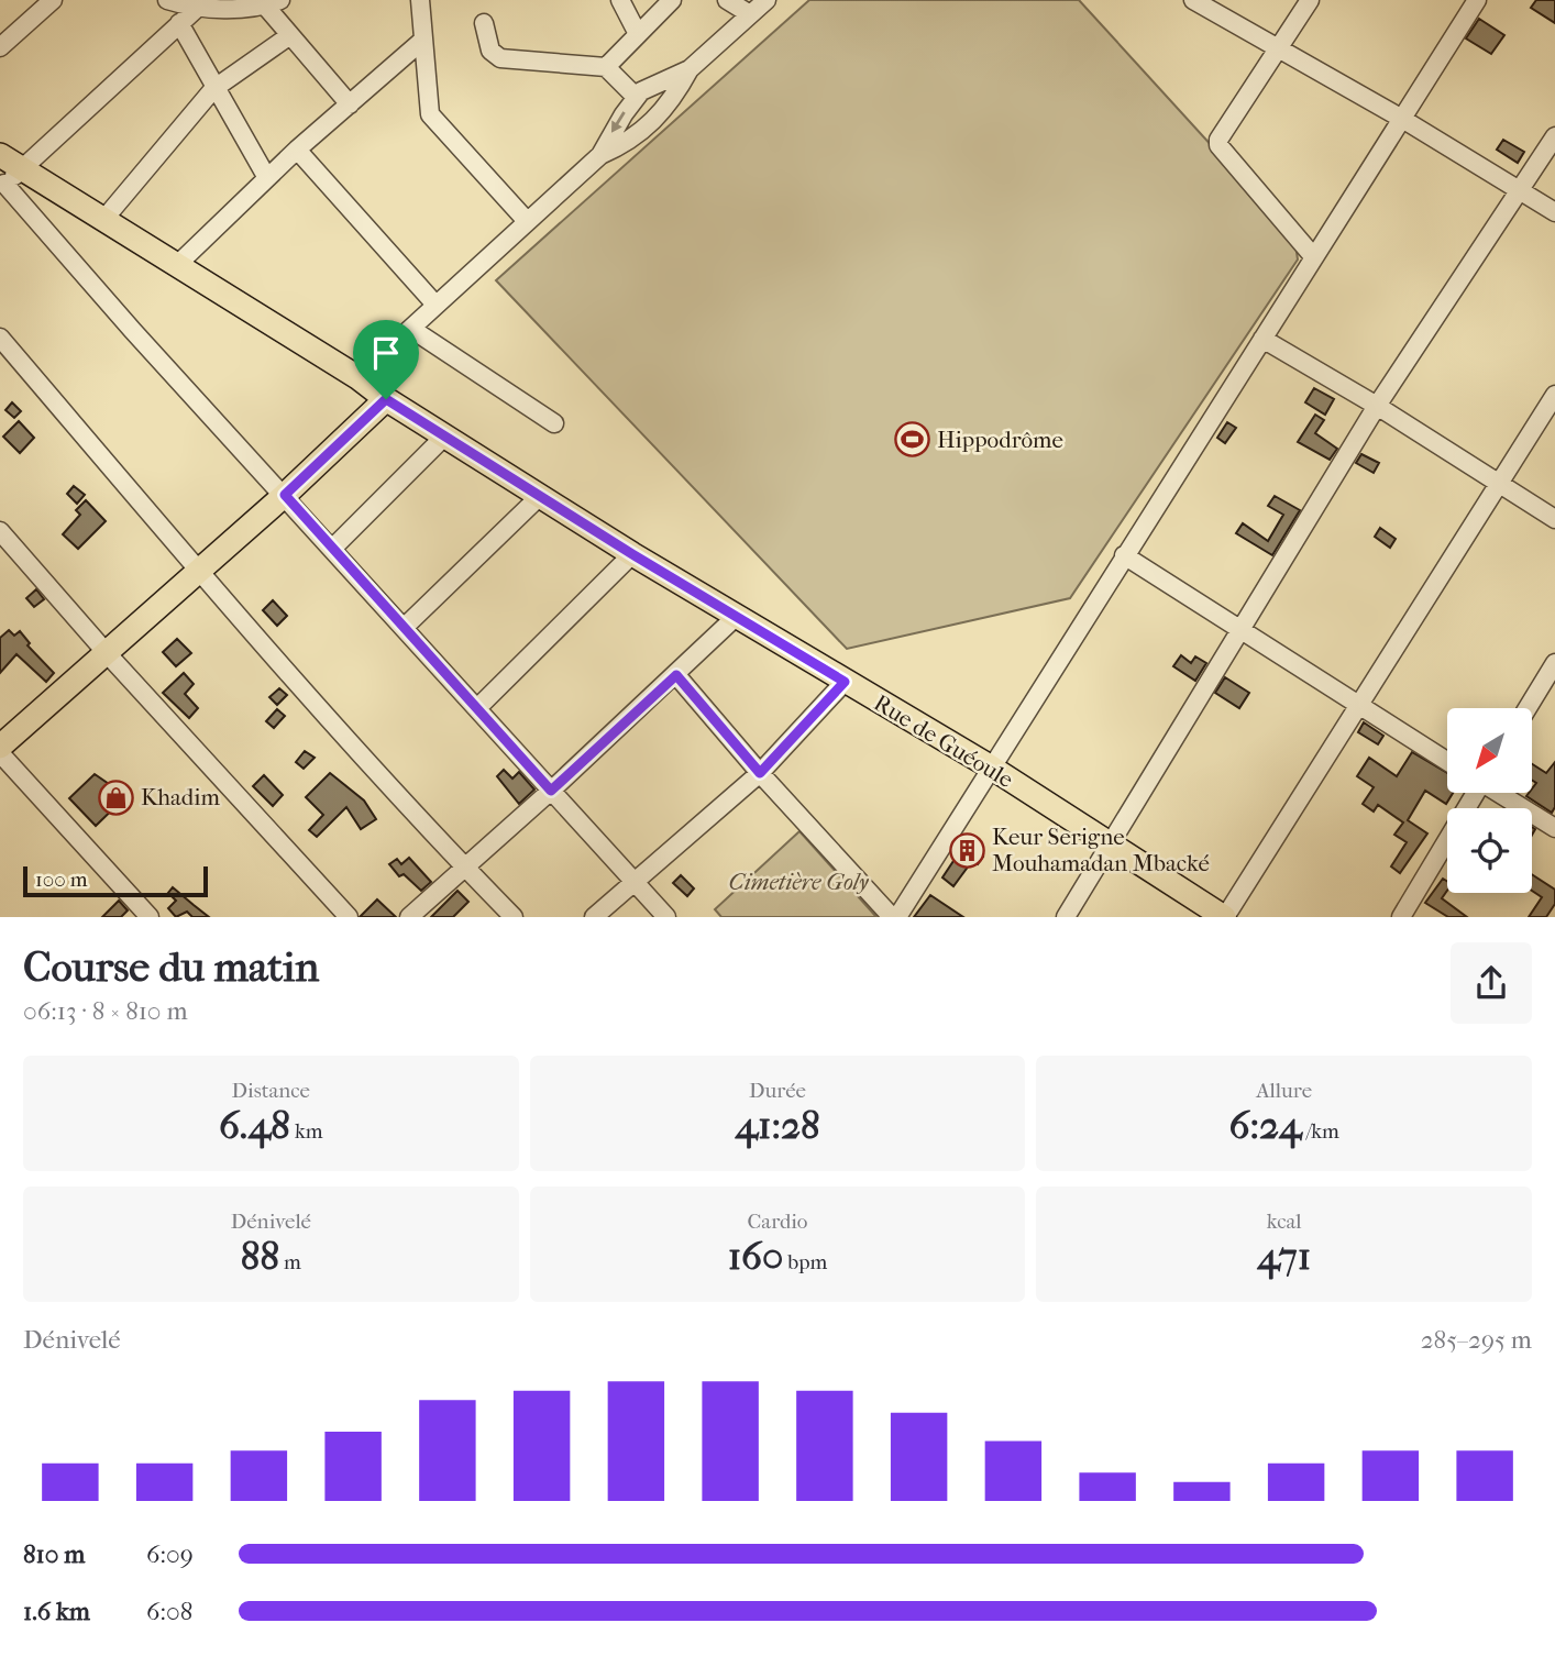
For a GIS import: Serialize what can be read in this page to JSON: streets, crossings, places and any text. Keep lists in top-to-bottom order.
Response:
{
  "streets": {
    "main road": ["Rue de Guéoule"]
  },
  "parks": ["Cimetière Goly"],
  "places": {
    "sports": ["Hippodrôme"],
    "shop": ["Khadim"],
    "building": ["Keur Serigne Mouhamadan Mbacké"]
  },
  "scale_bar": "100 m",
  "north": "bottom left",
  "page": {
    "scale": "100 m",
    "heading": ["Course du matin", "06:13 · 8 × 810 m"],
    "stats": [
      ["Distance", "6.48 km"],
      ["Durée", "41:28"],
      ["Allure", "6:24 /km"],
      ["Dénivelé", "88 m"],
      ["Cardio", "160 bpm"],
      ["kcal", "471"]
    ],
    "chart": ["Dénivelé", "285–295 m"],
    "list": [
      {
        "name": "810 m",
        "note": "6:09"
      },
      {
        "name": "1.6 km",
        "note": "6:08"
      }
    ]
  }
}
